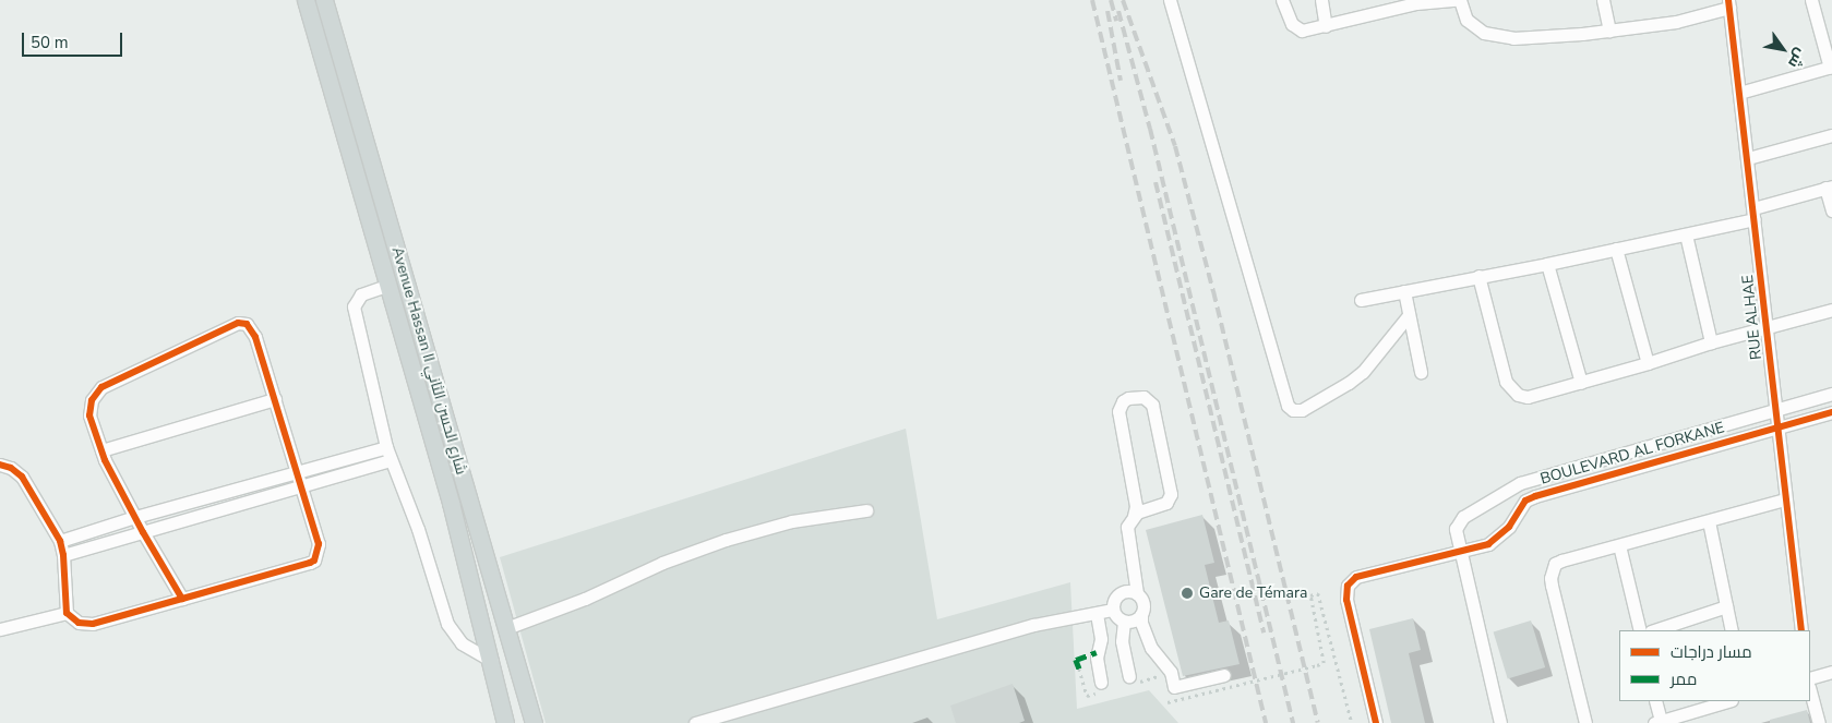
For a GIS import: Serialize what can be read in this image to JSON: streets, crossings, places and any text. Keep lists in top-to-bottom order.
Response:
{
  "streets": {
    "main road": ["Avenue Hassan II شارع الحسن الثاني"],
    "street": ["RUE ALHAE", "BOULEVARD AL FORKANE"]
  },
  "crossings": [
    ["RUE ALHAE", "BOULEVARD AL FORKANE"]
  ],
  "places": ["Gare de Témara"],
  "legend": ["مسار دراجات", "ممر"],
  "scale_bar": "50 m",
  "north": "bottom right"
}
